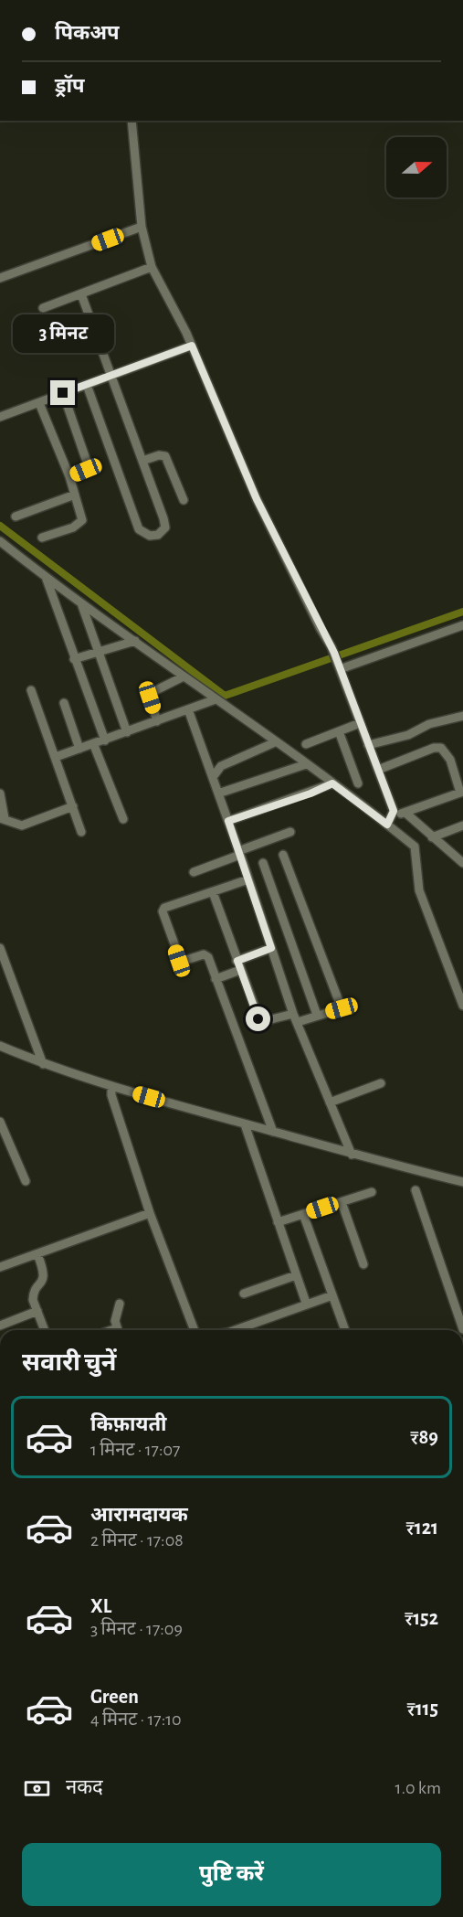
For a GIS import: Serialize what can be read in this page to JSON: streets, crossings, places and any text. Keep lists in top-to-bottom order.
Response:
{
  "north": "right",
  "page": {
    "banner": ["पिकअप", "ड्रॉप"],
    "bubble": "3 मिनट",
    "heading": "सवारी चुनें",
    "list": [
      {
        "name": "किफ़ायती",
        "note": "1 मिनट · 17:07",
        "value": "₹89"
      },
      {
        "name": "आरामदायक",
        "note": "2 मिनट · 17:08",
        "value": "₹121"
      },
      {
        "name": "XL",
        "note": "3 मिनट · 17:09",
        "value": "₹152"
      },
      {
        "name": "Green",
        "note": "4 मिनट · 17:10",
        "value": "₹115"
      }
    ],
    "pay": ["नकद", "1.0 km"],
    "buttons": "पुष्टि करें"
  }
}
